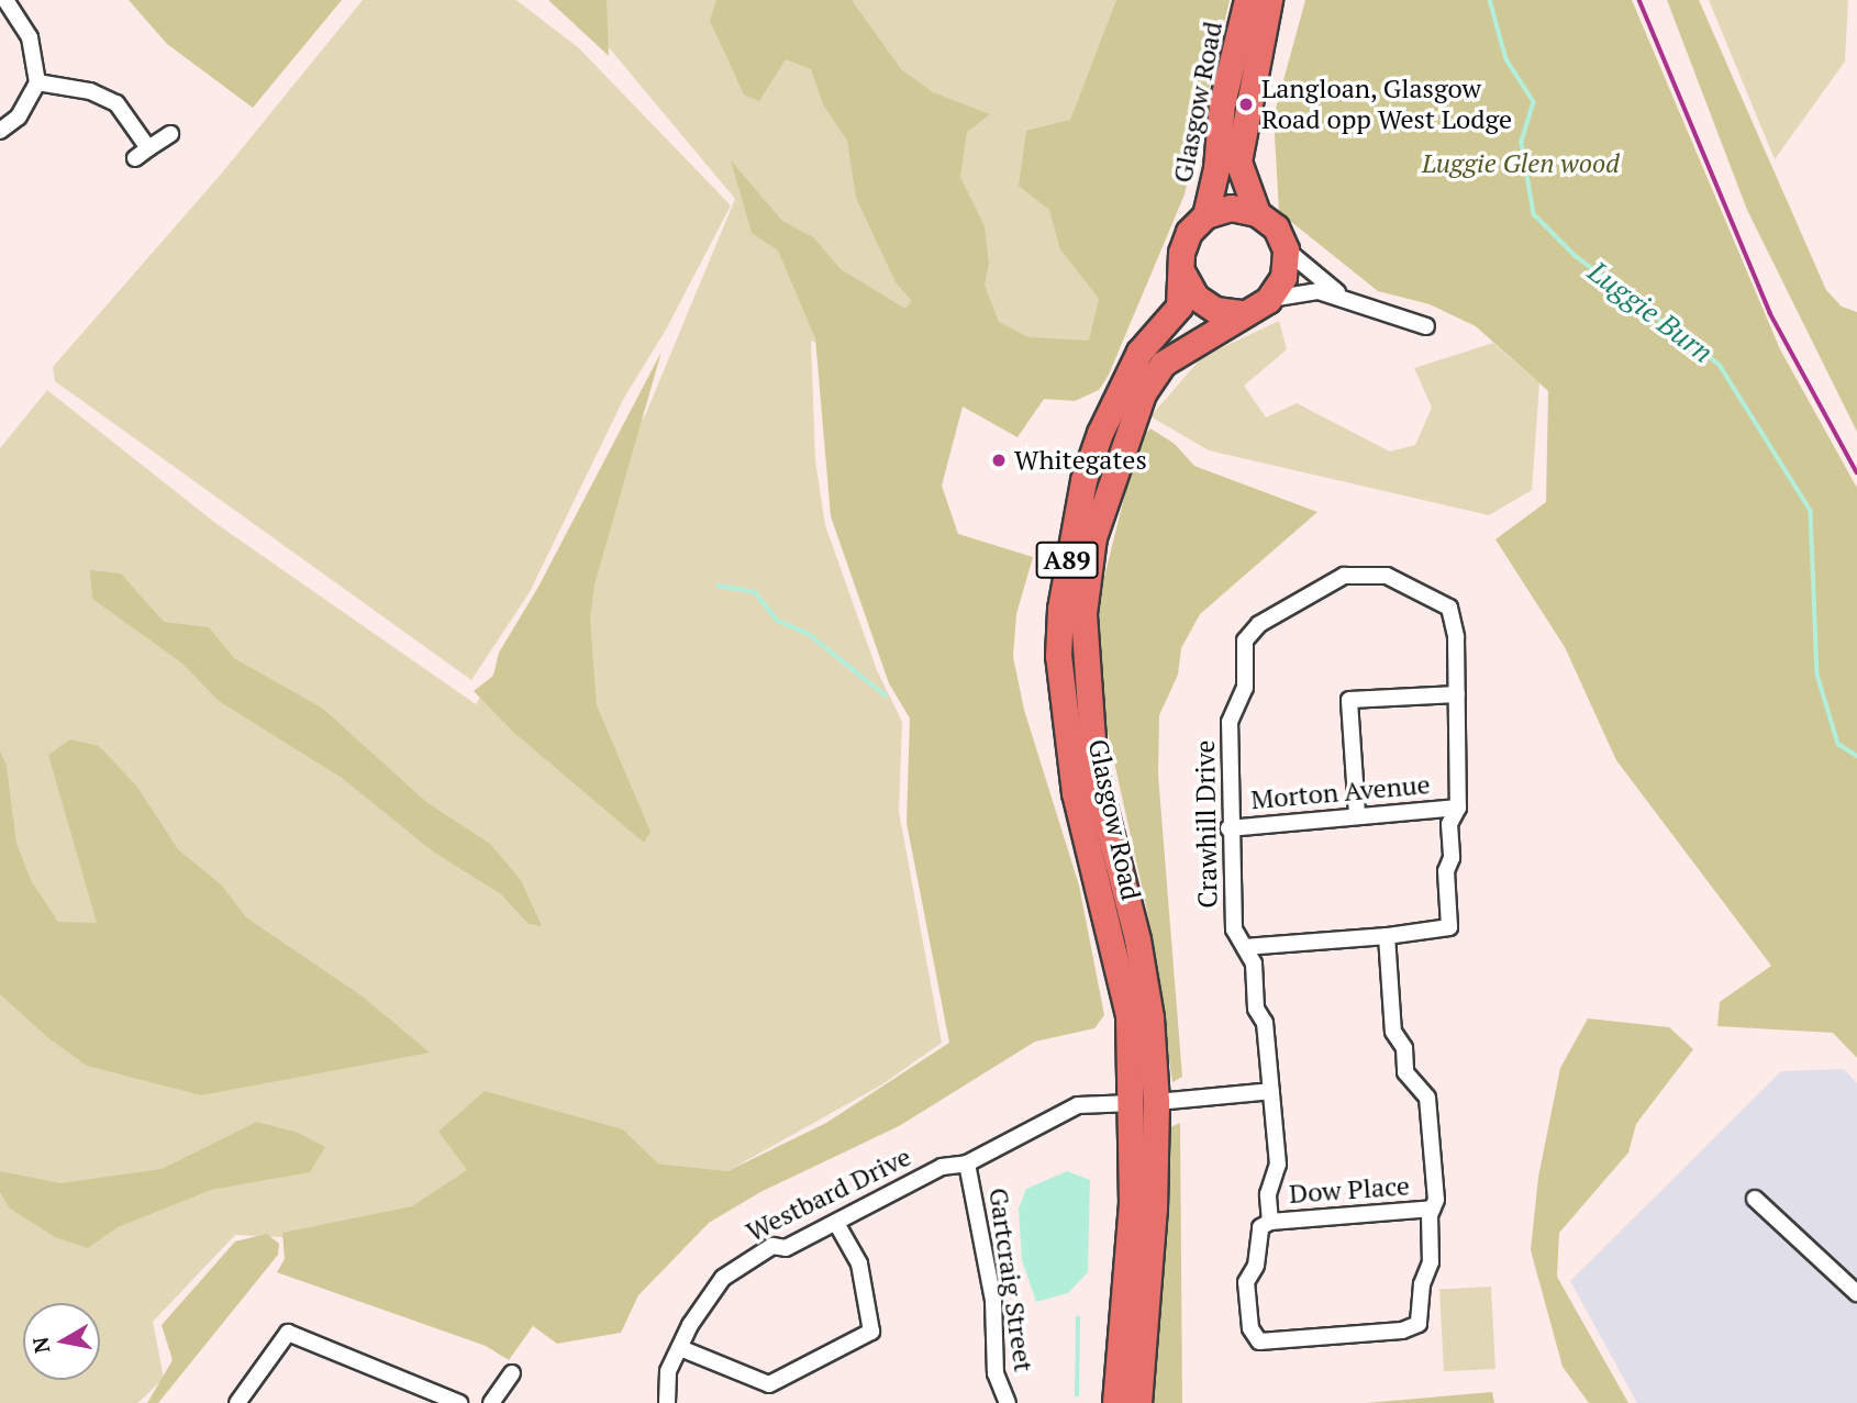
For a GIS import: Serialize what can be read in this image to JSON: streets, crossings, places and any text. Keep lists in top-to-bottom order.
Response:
{
  "streets": {
    "main road": ["Glasgow Road", "A89"],
    "street": [
      "Morton Avenue",
      "Crawhill Drive",
      "Dow Place",
      "Westbard Drive",
      "Gartcraig Street"
    ]
  },
  "crossings": [
    ["Glasgow Road", "Westbard Drive"],
    ["Morton Avenue", "Crawhill Drive"],
    ["Crawhill Drive", "Dow Place"],
    ["Crawhill Drive", "Westbard Drive"],
    ["Westbard Drive", "Gartcraig Street"]
  ],
  "water": ["Luggie Burn"],
  "parks": ["Luggie Glen wood"],
  "places": ["Langloan, Glasgow Road opp West Lodge", "Whitegates"],
  "north": "left"
}
